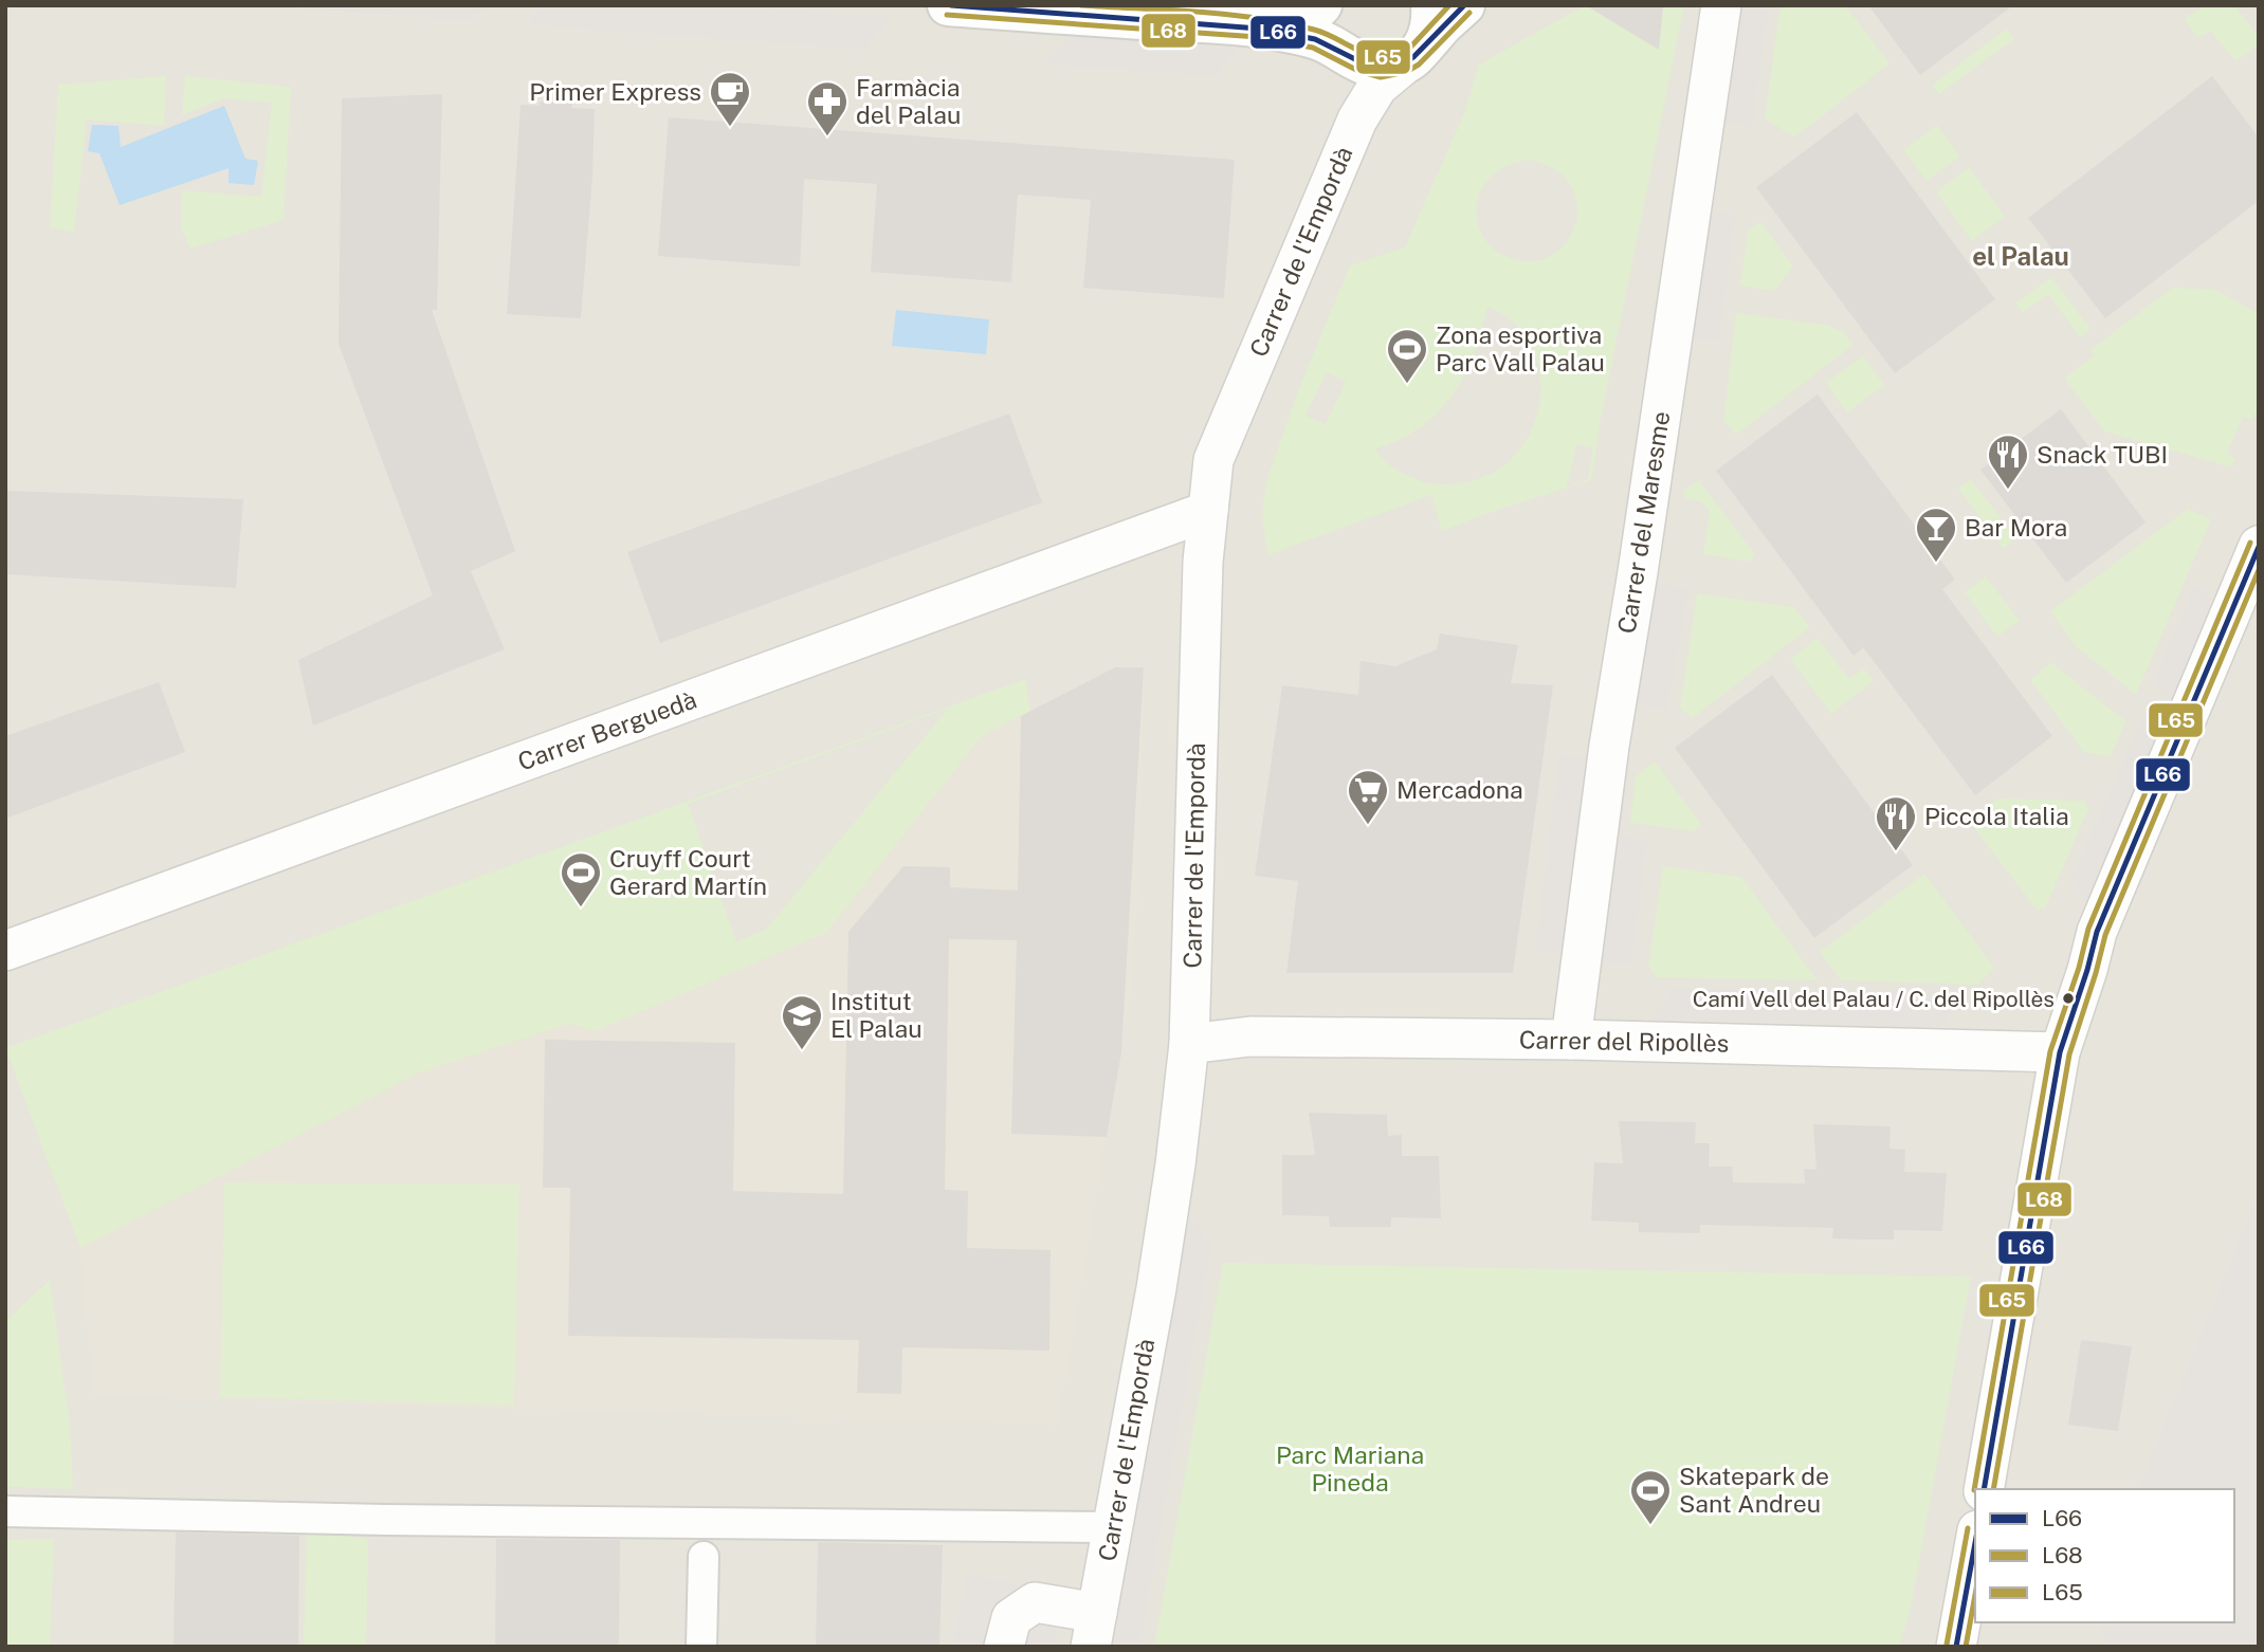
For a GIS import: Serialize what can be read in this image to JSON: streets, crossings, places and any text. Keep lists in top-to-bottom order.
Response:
{
  "streets": {
    "street": [
      "Carrer de l'Empordà",
      "Carrer del Maresme",
      "Carrer Berguedà",
      "Carrer del Ripollès"
    ]
  },
  "crossings": [
    ["Carrer de l'Empordà", "Carrer Berguedà"],
    ["Carrer de l'Empordà", "Carrer del Ripollès"],
    ["Carrer del Maresme", "Carrer del Ripollès"]
  ],
  "districts": ["el Palau"],
  "parks": ["Parc Mariana Pineda"],
  "places": {
    "cafe": ["Primer Express"],
    "pharmacy": ["Farmàcia del Palau"],
    "sports": ["Zona esportiva Parc Vall Palau", "Cruyff Court Gerard Martín", "Skatepark de Sant Andreu"],
    "restaurant": ["Snack TUBI", "Piccola Italia"],
    "bar": ["Bar Mora"],
    "supermarket": ["Mercadona"],
    "other": ["Camí Vell del Palau / C. del Ripollès"],
    "school or university": ["Institut El Palau"]
  },
  "lines": ["transit line L66", "transit line L65", "transit line L68"],
  "legend": ["L66", "L68", "L65"]
}
